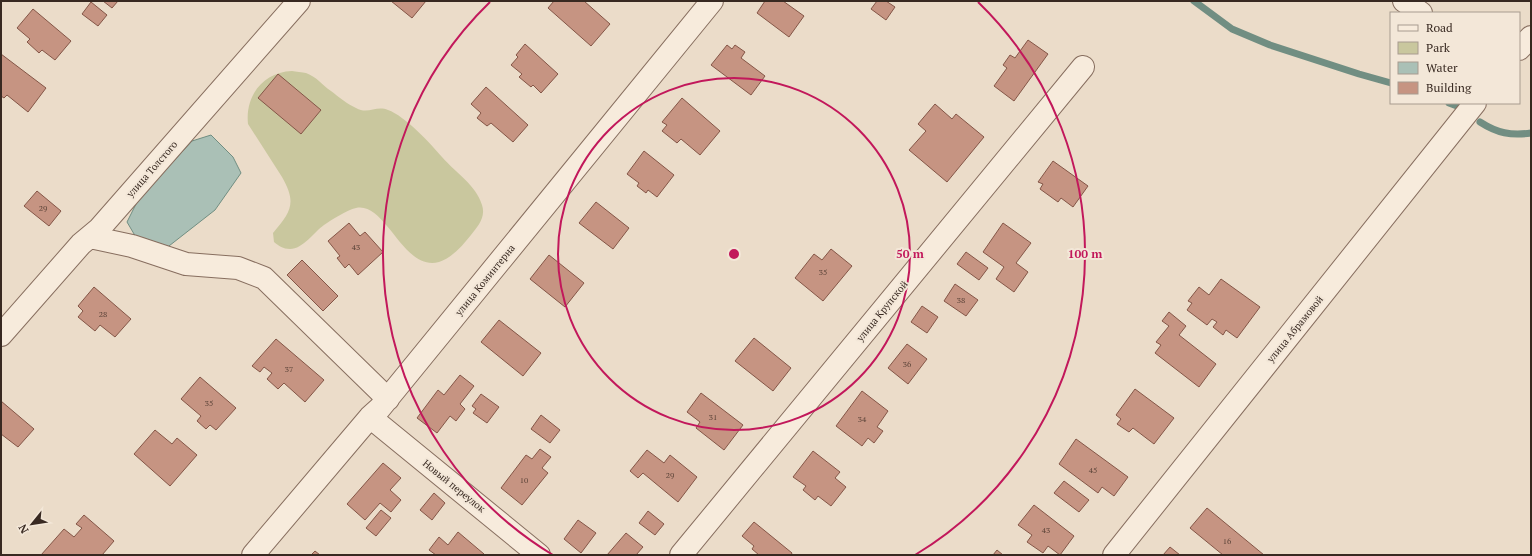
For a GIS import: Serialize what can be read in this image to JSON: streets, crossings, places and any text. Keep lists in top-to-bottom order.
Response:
{
  "streets": {
    "street": [
      "улица Толстого",
      "улица Коминтерна",
      "улица Крупской",
      "улица Абрамовой",
      "Новый переулок"
    ]
  },
  "crossings": [
    ["улица Коминтерна", "Новый переулок"]
  ],
  "house_numbers": [
    "29",
    "43",
    "35",
    "38",
    "28",
    "36",
    "37",
    "35",
    "31",
    "34",
    "45",
    "29",
    "10",
    "43",
    "16"
  ],
  "legend": [
    "Road",
    "Park",
    "Water",
    "Building"
  ],
  "north": "bottom left",
  "rings": ["50 m", "100 m"]
}
